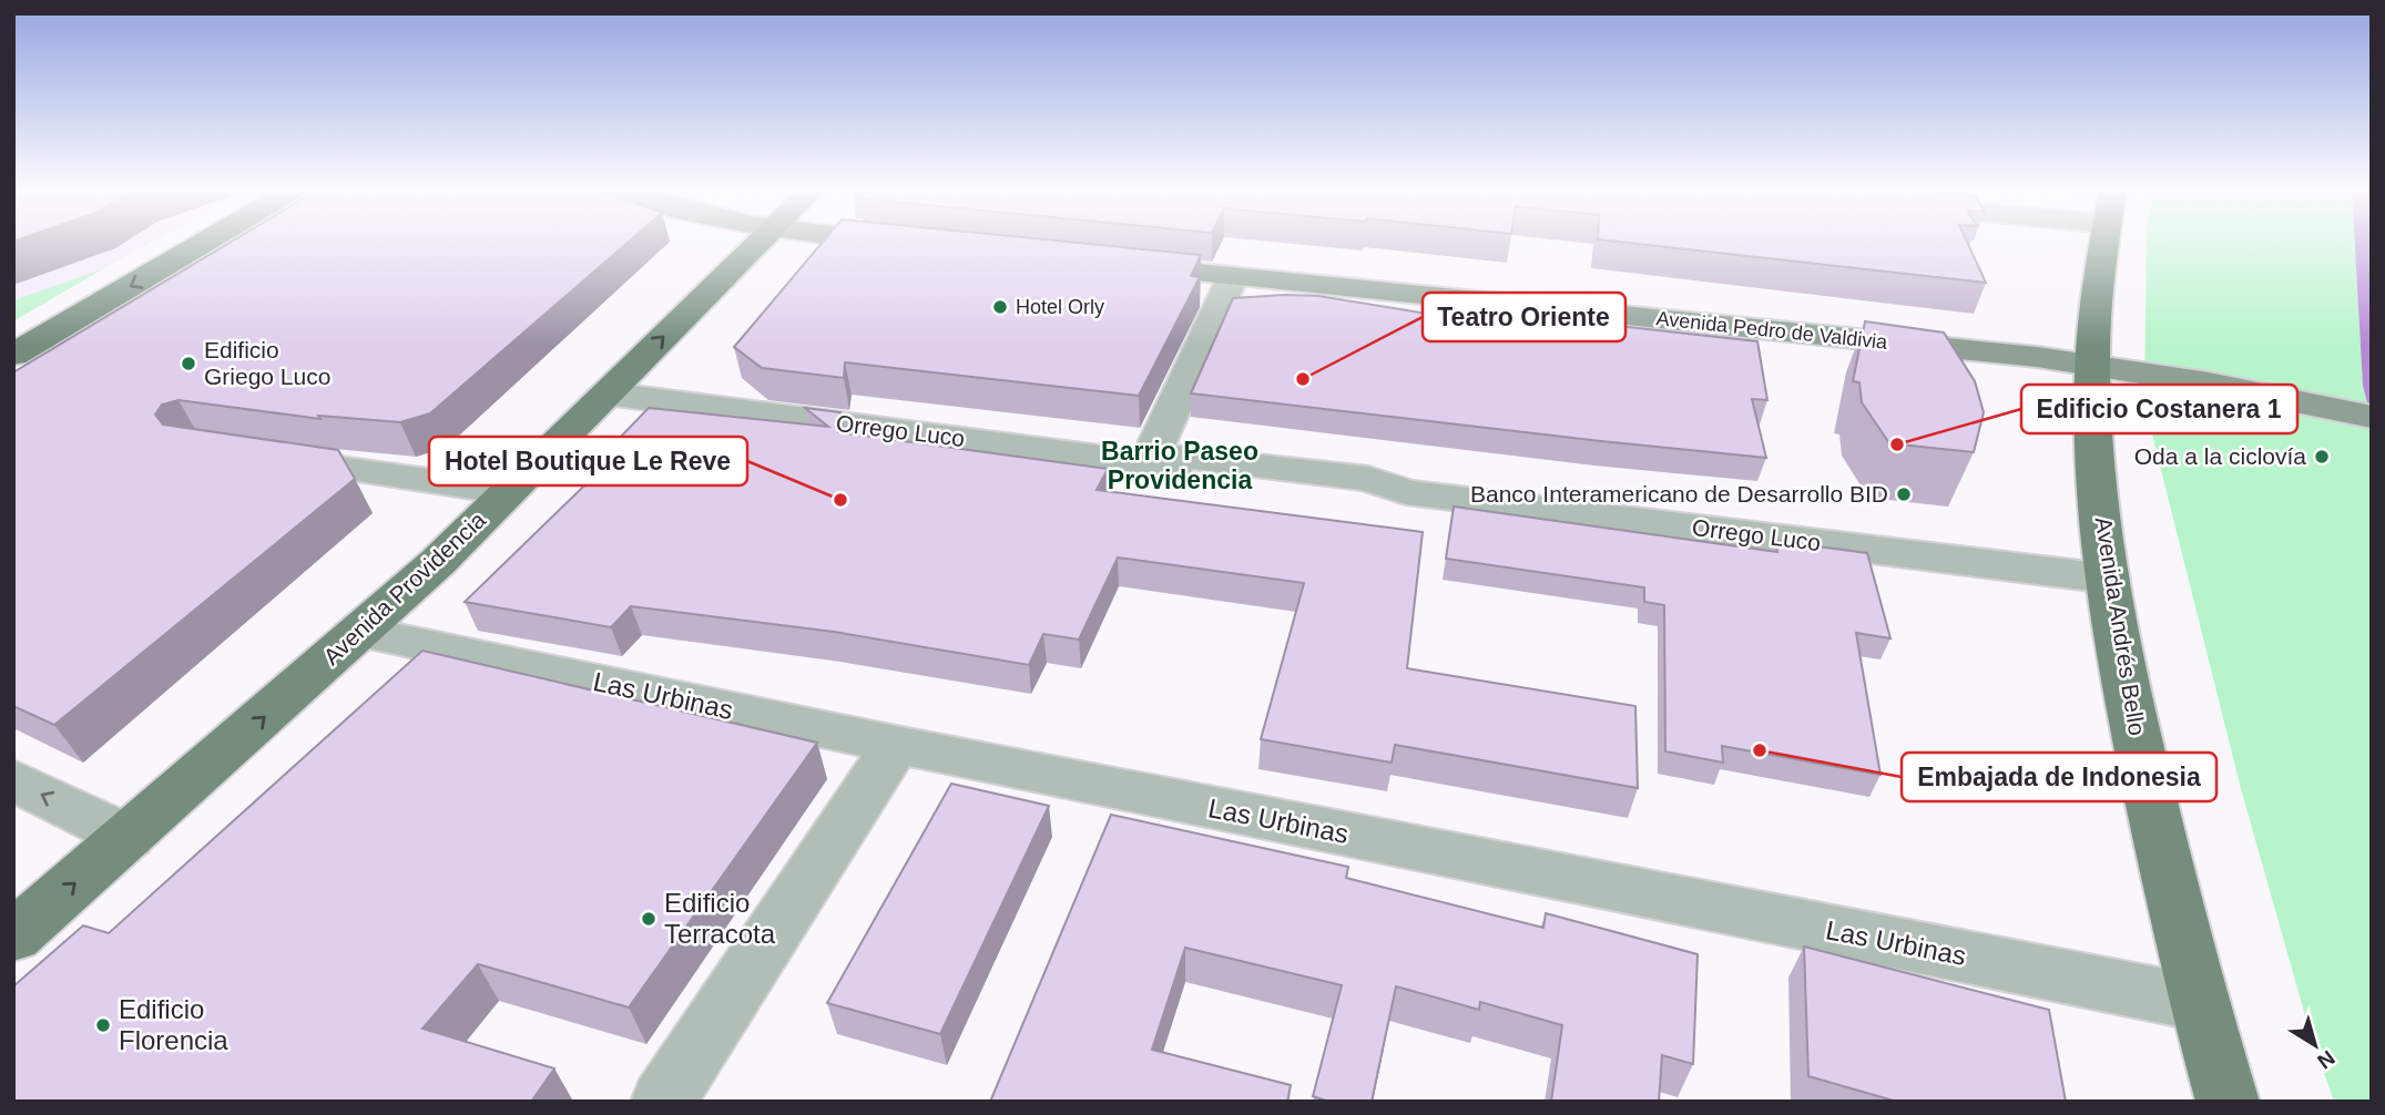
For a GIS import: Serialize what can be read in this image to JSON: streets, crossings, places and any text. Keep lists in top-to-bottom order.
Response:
{
  "streets": {
    "main road": ["Avenida Pedro de Valdivia", "Avenida Providencia", "Avenida Andrés Bello"],
    "street": ["Orrego Luco", "Las Urbinas"]
  },
  "crossings": [
    ["Avenida Pedro de Valdivia", "Avenida Andrés Bello"],
    ["Orrego Luco", "Avenida Providencia"],
    ["Orrego Luco", "Avenida Andrés Bello"],
    ["Avenida Providencia", "Las Urbinas"],
    ["Avenida Andrés Bello", "Las Urbinas"]
  ],
  "one_way": ["Avenida Providencia"],
  "districts": ["Barrio Paseo Providencia"],
  "places": [
    "Hotel Orly",
    "Edificio Griego Luco",
    "Teatro Oriente",
    "Edificio Costanera 1",
    "Oda a la ciclovía",
    "Banco Interamericano de Desarrollo BID",
    "Hotel Boutique Le Reve",
    "Embajada de Indonesia",
    "Edificio Terracota",
    "Edificio Florencia"
  ],
  "north": "bottom right"
}
